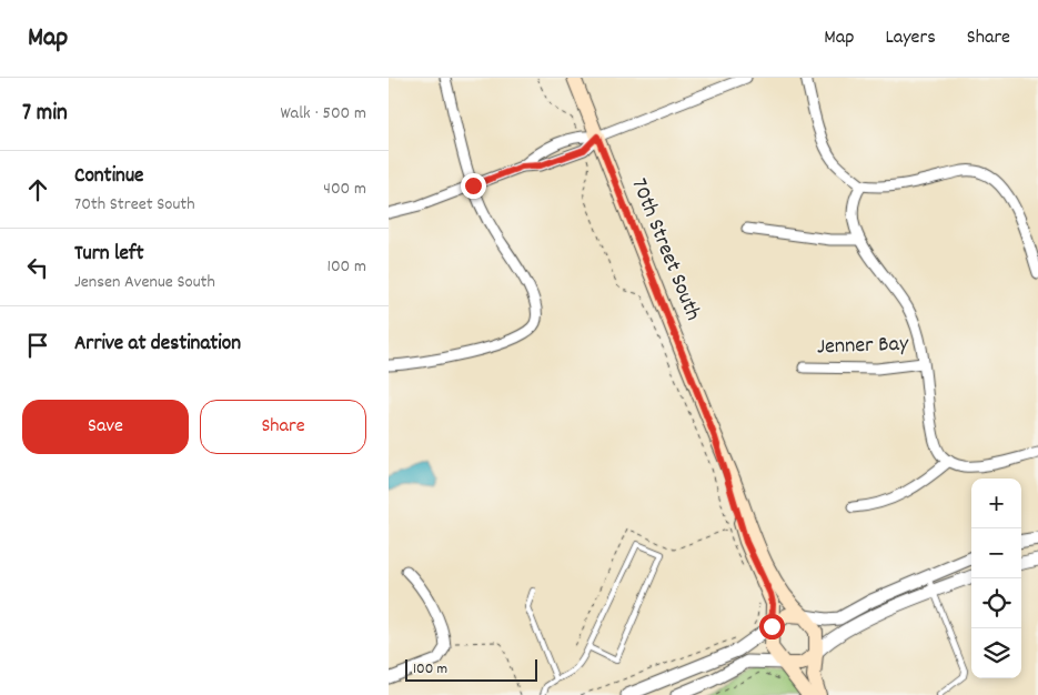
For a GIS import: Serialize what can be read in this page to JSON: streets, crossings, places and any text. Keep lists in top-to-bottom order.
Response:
{
  "streets": {
    "main road": ["70th Street South"],
    "street": ["Jenner Bay"]
  },
  "scale_bar": "100 m",
  "page": {
    "header": "Map",
    "nav": ["Map", "Layers", "Share"],
    "heading": ["7 min", "Walk · 500 m"],
    "list": [
      ["Continue", "70th Street South", "400 m"],
      ["Turn left", "Jensen Avenue South", "100 m"],
      "Arrive at destination"
    ],
    "buttons": ["Save", "Share"],
    "map_buttons": ["+", "−"],
    "scale": "100 m"
  }
}
